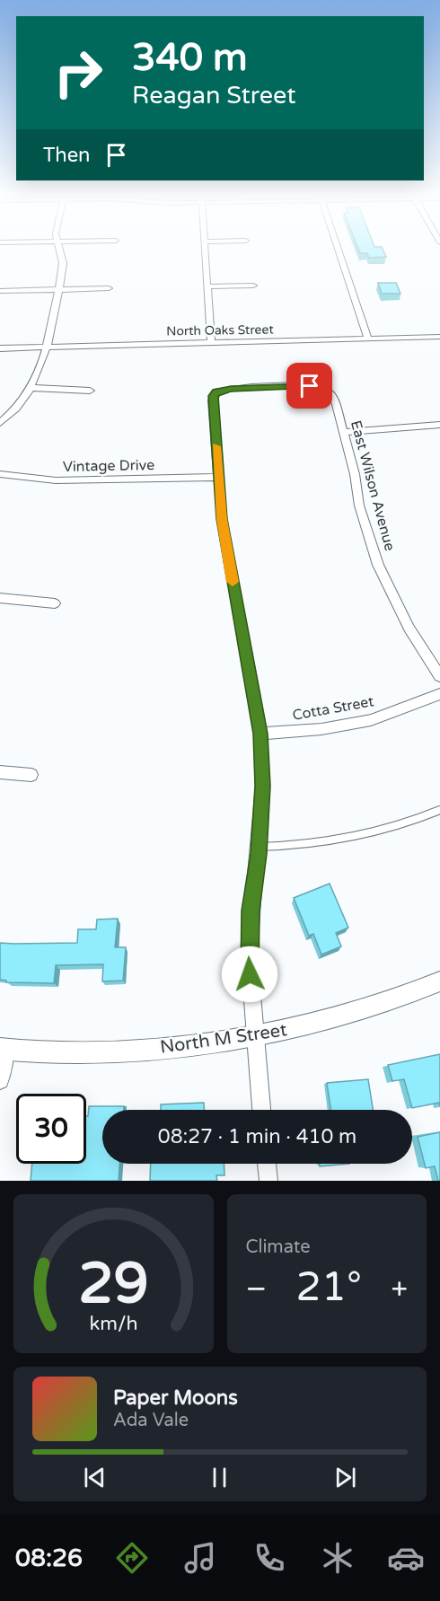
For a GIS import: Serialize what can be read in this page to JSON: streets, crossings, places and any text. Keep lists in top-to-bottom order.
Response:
{
  "streets": {
    "street": [
      "North Oaks Street",
      "Vintage Drive",
      "East Wilson Avenue",
      "Cotta Street",
      "North M Street"
    ]
  },
  "crossings": [
    ["Vintage Drive", "East Wilson Avenue"]
  ],
  "page": {
    "turn": ["340 m", "Reagan Street"],
    "then": "Then",
    "limit": "30",
    "trip": "08:27 · 1 min · 410 m",
    "tile": "Climate",
    "heat": ["−", "21°", "+"],
    "song": ["Paper Moons", "Ada Vale"],
    "tabs": "08:26",
    "gauge": ["29", "km/h"]
  }
}
